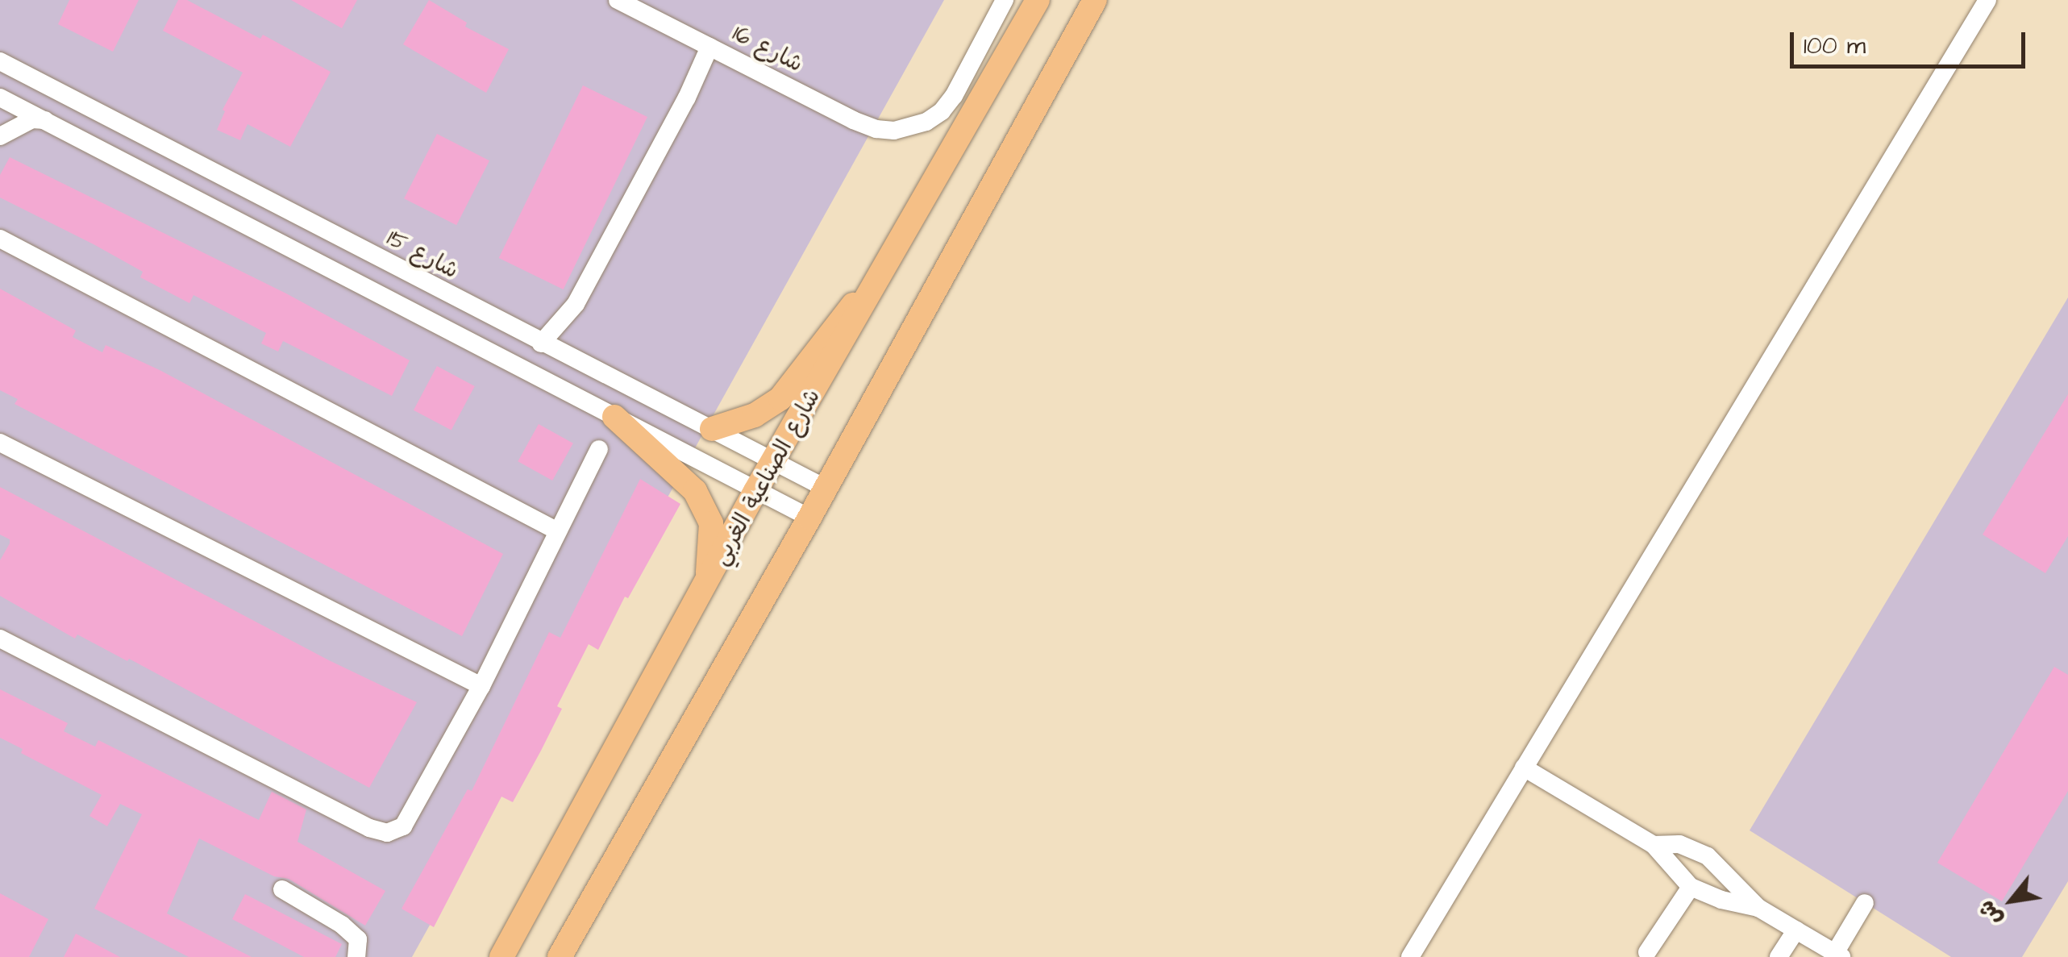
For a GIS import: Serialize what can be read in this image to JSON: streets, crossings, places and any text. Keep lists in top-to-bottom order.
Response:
{
  "streets": {
    "main road": ["شارع الصناعية الغربي"],
    "street": ["شارع 16", "شارع 15"]
  },
  "crossings": [
    ["شارع 15", "شارع الصناعية الغربي"]
  ],
  "scale_bar": "100 m",
  "north": "bottom left"
}
